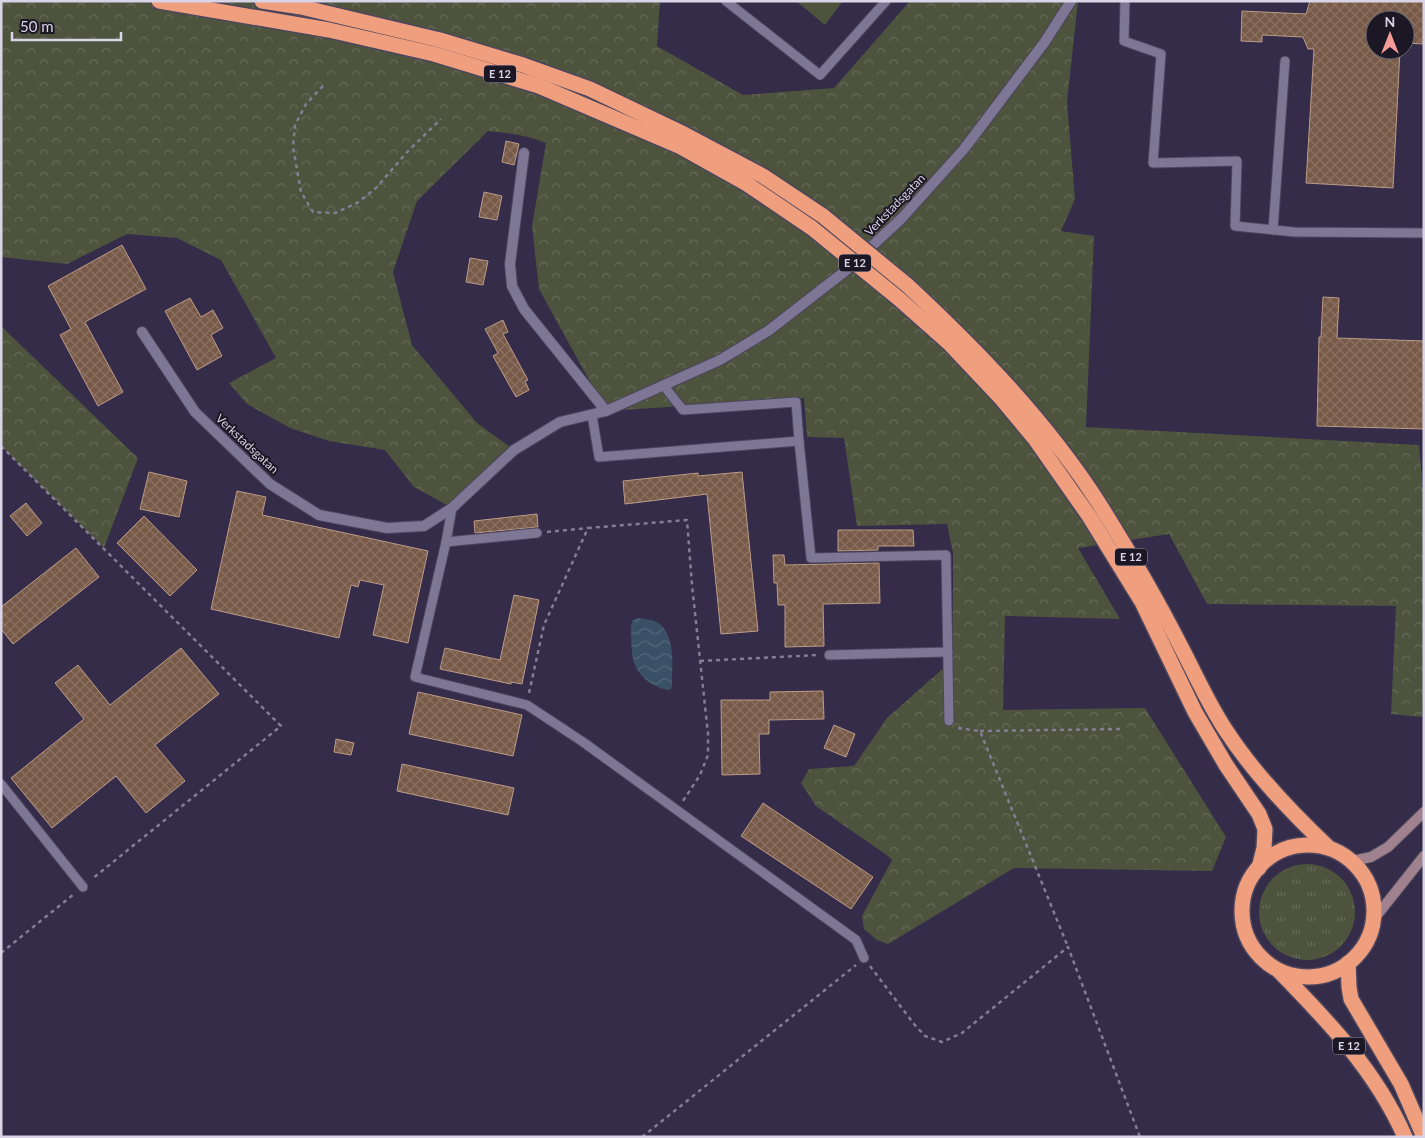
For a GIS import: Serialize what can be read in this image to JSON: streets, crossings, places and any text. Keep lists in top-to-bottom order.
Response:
{
  "streets": {
    "highway": ["E 12"],
    "street": ["Verkstadsgatan"]
  },
  "scale_bar": "50 m",
  "north": "top"
}
